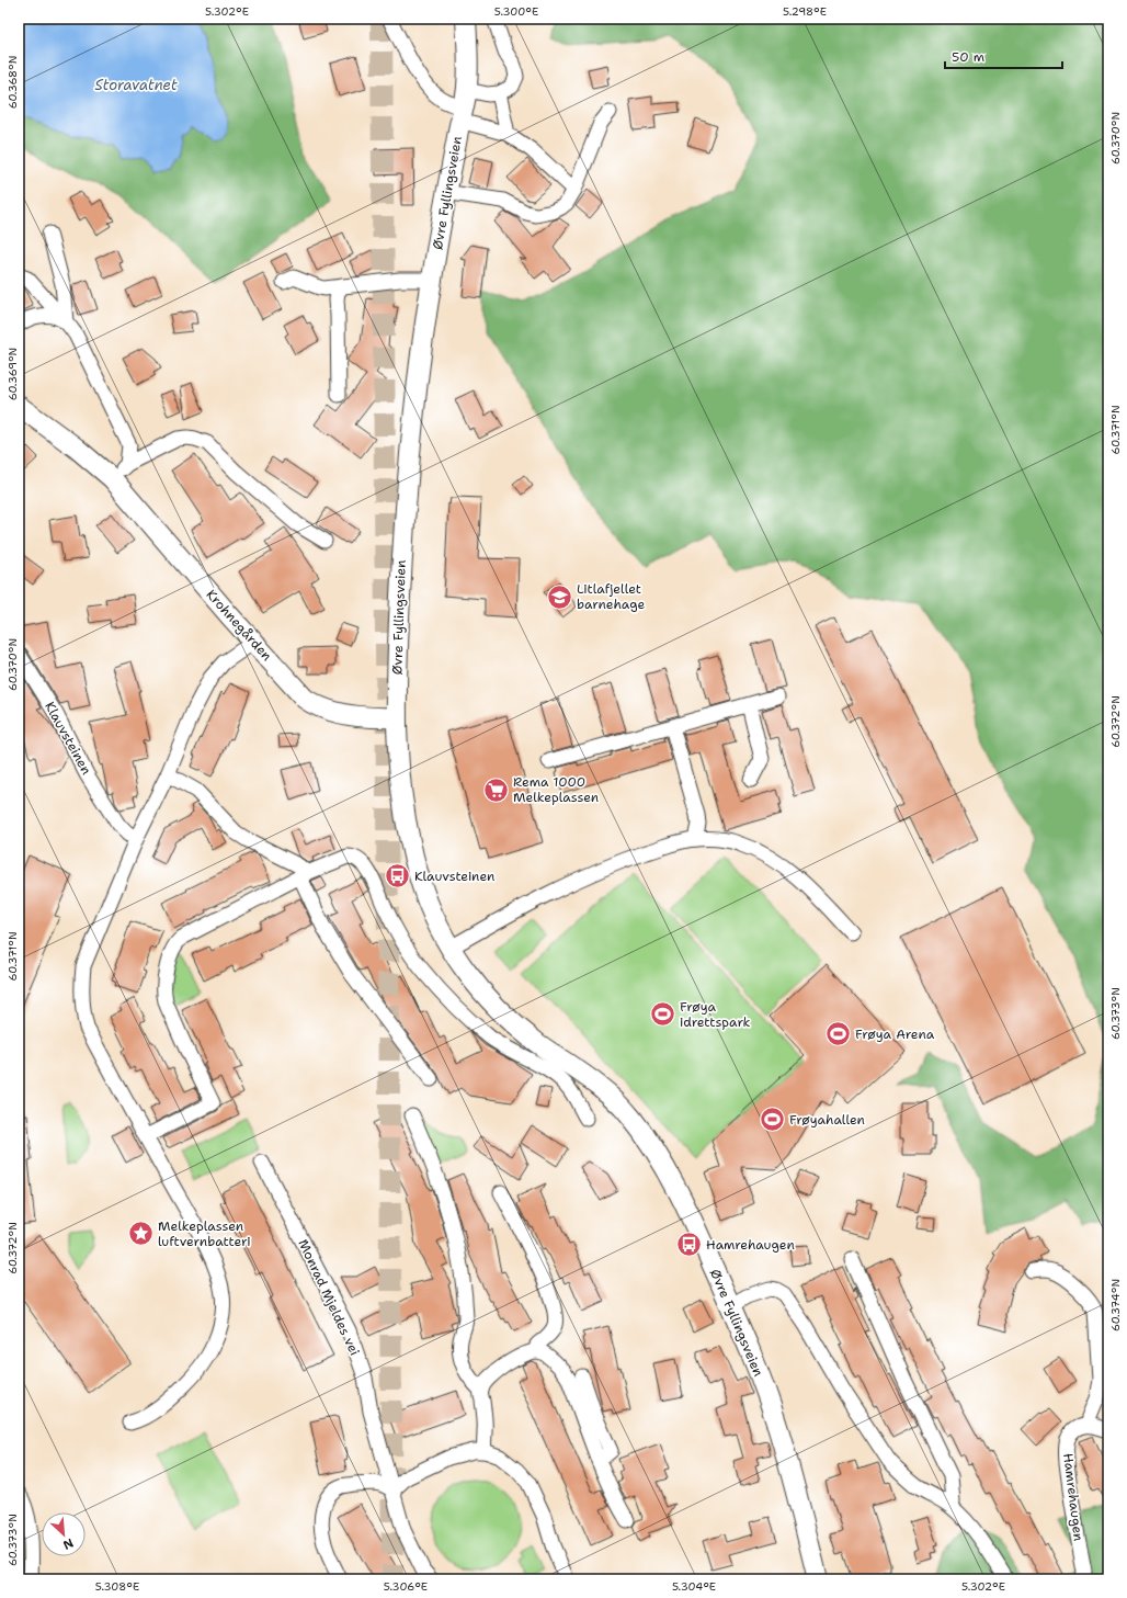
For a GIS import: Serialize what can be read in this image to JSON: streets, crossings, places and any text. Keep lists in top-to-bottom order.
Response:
{
  "streets": {
    "main road": ["Øvre Fyllingsveien", "Krohnegården"],
    "street": ["Klauvsteinen", "Monrad Mjeldes vei", "Hamrehaugen"]
  },
  "crossings": [
    ["Øvre Fyllingsveien", "Krohnegården"]
  ],
  "water": ["Storavatnet"],
  "places": {
    "school or university": ["Litlafjellet barnehage"],
    "supermarket": ["Rema 1000 Melkeplassen"],
    "bus stop": ["Klauvsteinen", "Hamrehaugen"],
    "sports": ["Frøya idrettspark", "Frøya Arena", "Frøyahallen"],
    "place": ["Melkeplassen luftvernbatteri"]
  },
  "scale_bar": "50 m",
  "north": "bottom right",
  "coordinates": [
    "5.302°E",
    "5.300°E",
    "5.298°E",
    "60.368°N",
    "60.370°N",
    "60.369°N",
    "60.371°N",
    "60.372°N",
    "60.373°N",
    "60.374°N",
    "5.308°E",
    "5.306°E",
    "5.304°E"
  ]
}
